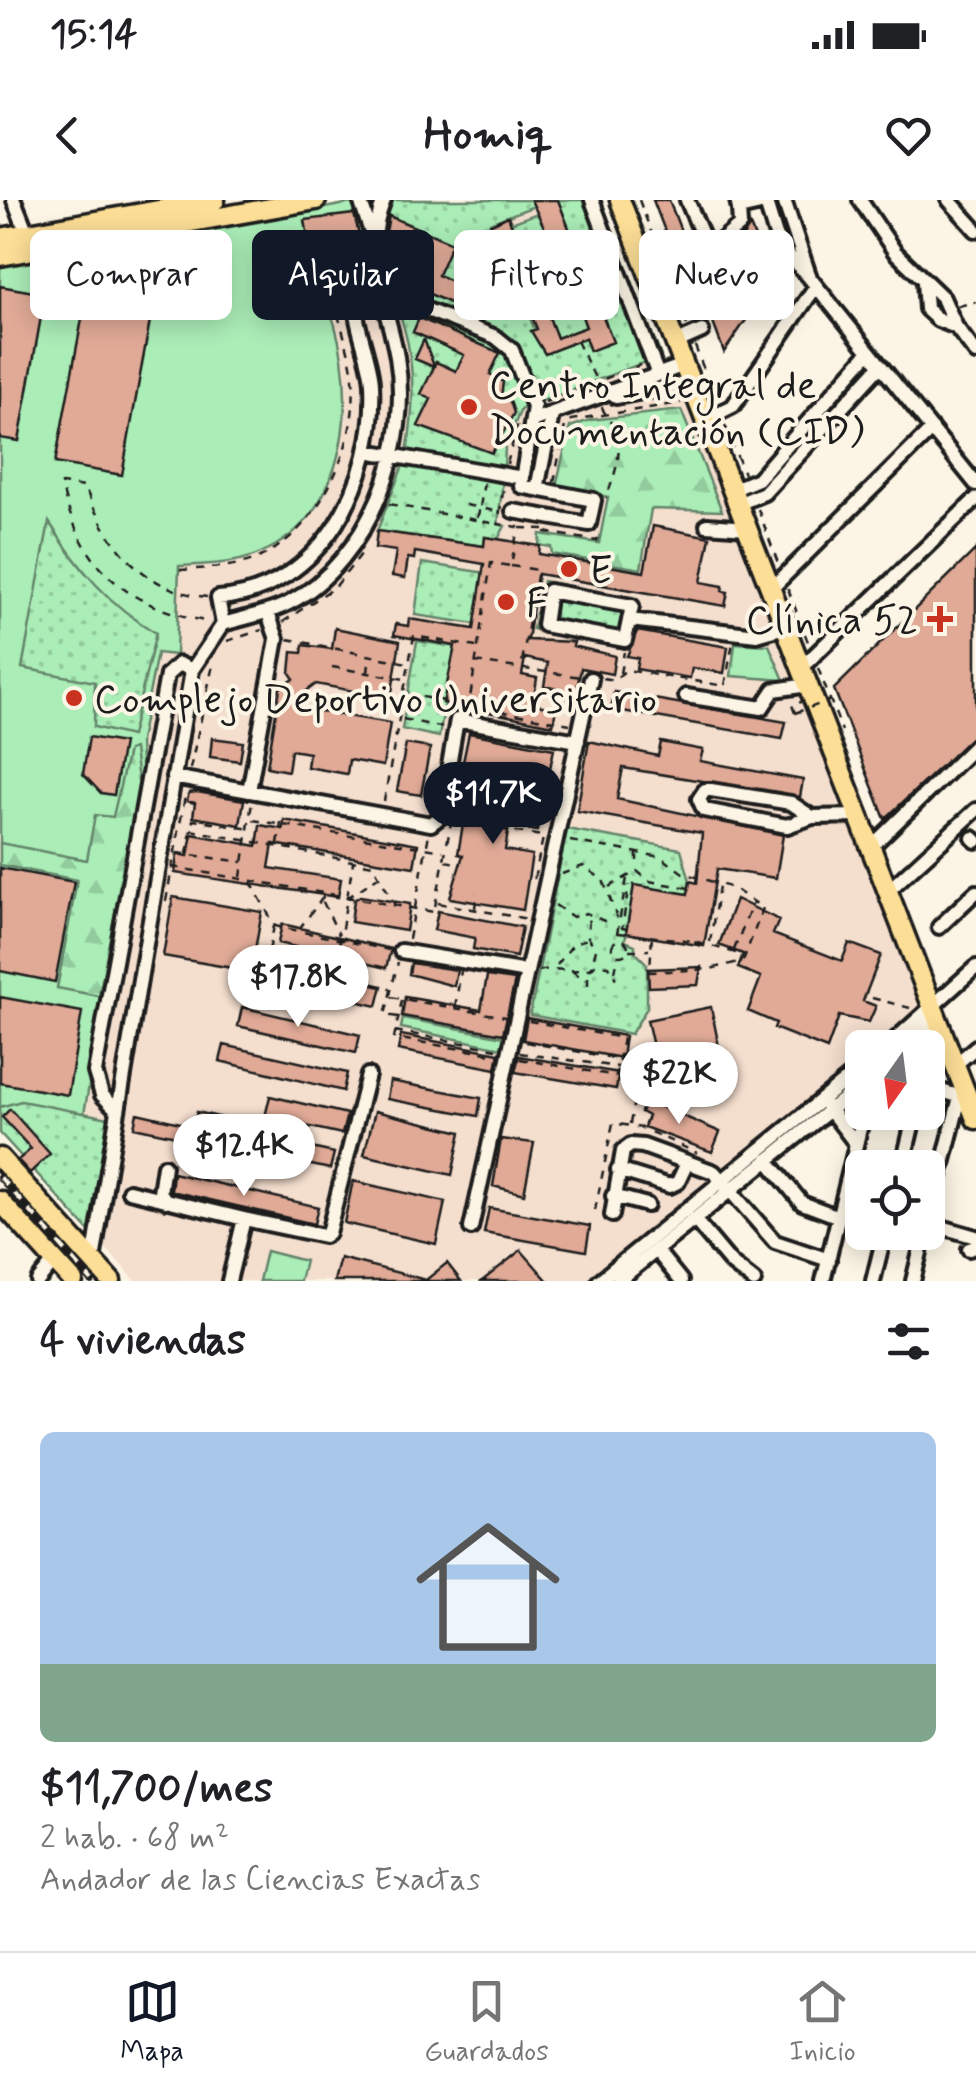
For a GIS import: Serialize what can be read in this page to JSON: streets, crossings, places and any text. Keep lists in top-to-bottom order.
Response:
{
  "places": {
    "other": [
      "Centro Integral de Documentación (CID)",
      "E",
      "F",
      "Complejo Deportivo Universitario"
    ],
    "health": ["Clínica 52"]
  },
  "north": "bottom",
  "page": {
    "status": "15:14",
    "header": "Homiq",
    "chip": [
      "Comprar",
      "Alquilar",
      "Filtros",
      "Nuevo"
    ],
    "price": [
      "$11.7K",
      "$17.8K",
      "$22K",
      "$12.4K"
    ],
    "heading": "4 viviendas",
    "list": [
      {
        "name": "$11,700/mes",
        "note": "2 hab. · 68 m² · Andador de las Ciencias Exactas"
      }
    ],
    "tabs": ["Mapa", "Guardados", "Inicio"]
  }
}
